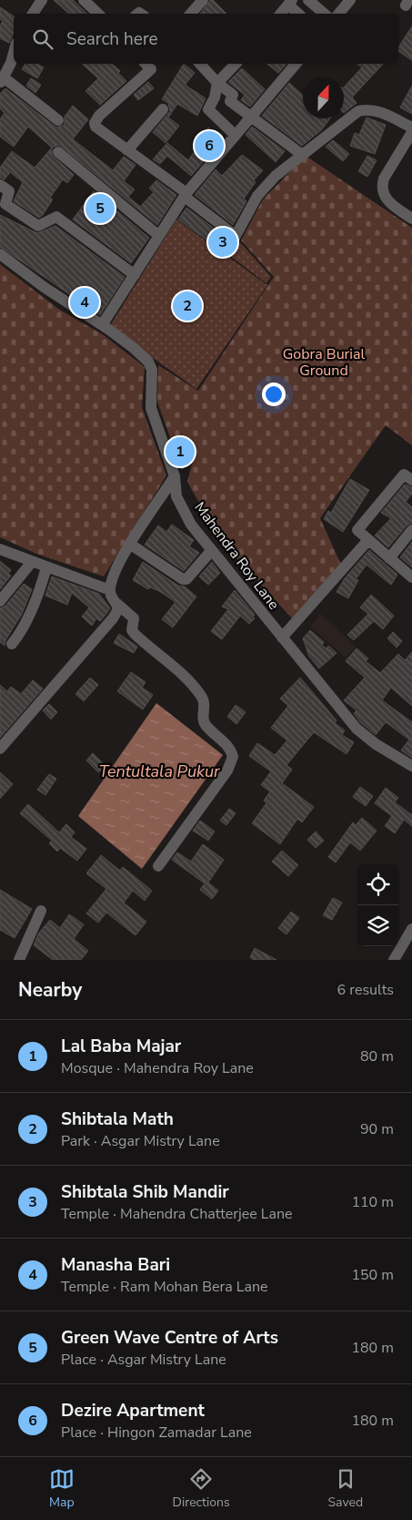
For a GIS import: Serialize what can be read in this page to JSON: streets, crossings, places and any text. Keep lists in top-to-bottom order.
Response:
{
  "streets": {
    "street": ["Mahendra Roy Lane"]
  },
  "water": ["Tentultala Pukur"],
  "parks": ["Gobra Burial Ground"],
  "north": "top",
  "page": {
    "search": "Search here",
    "pins": [
      "6",
      "5",
      "3",
      "4",
      "2",
      "1"
    ],
    "heading": ["Nearby", "6 results"],
    "list": [
      {
        "mark": "1",
        "name": "Lal Baba Majar",
        "note": "Mosque · Mahendra Roy Lane",
        "value": "80 m"
      },
      {
        "mark": "2",
        "name": "Shibtala Math",
        "note": "Park · Asgar Mistry Lane",
        "value": "90 m"
      },
      {
        "mark": "3",
        "name": "Shibtala Shib Mandir",
        "note": "Temple · Mahendra Chatterjee Lane",
        "value": "110 m"
      },
      {
        "mark": "4",
        "name": "Manasha Bari",
        "note": "Temple · Ram Mohan Bera Lane",
        "value": "150 m"
      },
      {
        "mark": "5",
        "name": "Green Wave Centre of Arts",
        "note": "Place · Asgar Mistry Lane",
        "value": "180 m"
      },
      {
        "mark": "6",
        "name": "Dezire Apartment",
        "note": "Place · Hingon Zamadar Lane",
        "value": "180 m"
      }
    ],
    "nav": ["Map", "Directions", "Saved"]
  }
}
